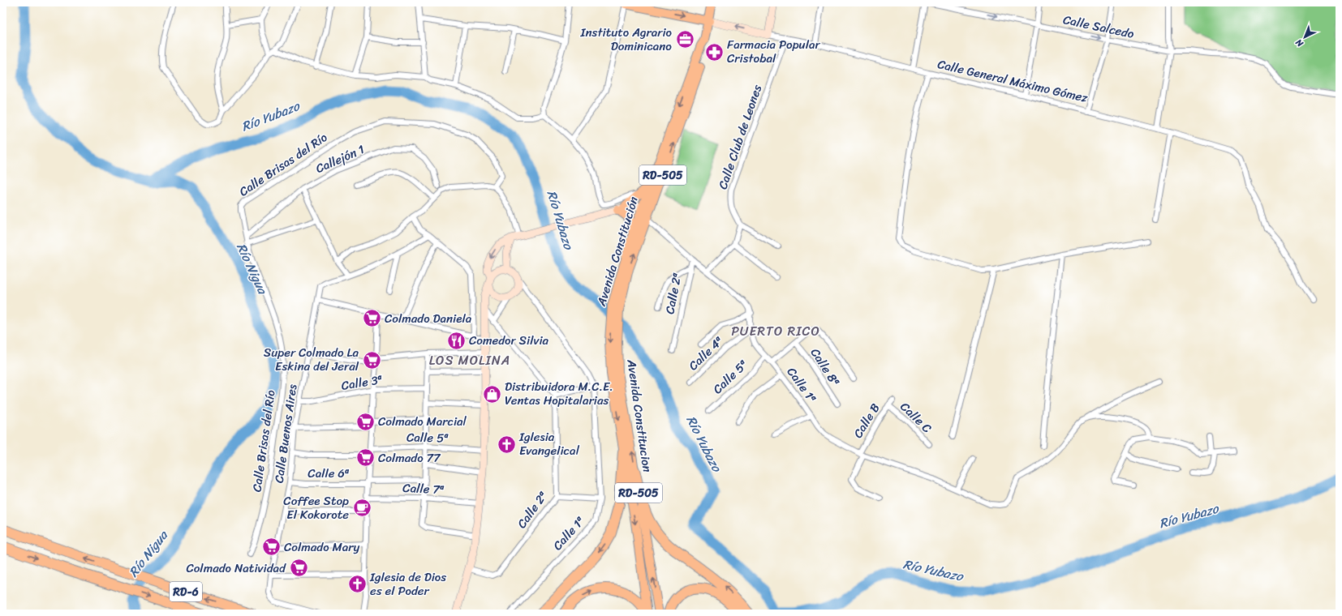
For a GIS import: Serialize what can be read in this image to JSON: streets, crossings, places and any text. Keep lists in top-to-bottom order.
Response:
{
  "streets": {
    "highway": ["RD-6"],
    "main road": [
      "Calle General Máximo Gómez",
      "RD-505",
      "Avenida Constitución",
      "Avenida Constitucion"
    ],
    "street": [
      "Calle Salcedo",
      "Calle Club de Leones",
      "Callejón 1",
      "Calle Brisas del Río",
      "Calle 2ª",
      "Calle 4ª",
      "Calle 8ª",
      "Calle 5ª",
      "Calle 3ª",
      "Calle 1ª",
      "Calle C",
      "Calle B",
      "Calle Buenos Aires",
      "Calle 6ª",
      "Calle 7ª"
    ]
  },
  "crossings": [
    ["Calle General Máximo Gómez", "Calle Club de Leones"],
    ["Calle General Máximo Gómez", "RD-505"],
    ["Callejón 1", "Calle Brisas del Río"],
    ["RD-505", "Avenida Constitución"],
    ["RD-505", "Avenida Constitucion"],
    ["Avenida Constitución", "Avenida Constitucion"],
    ["Calle 4ª", "Calle 1ª"],
    ["Calle 5ª", "Calle 1ª"],
    ["Calle 5ª", "Calle Buenos Aires"],
    ["Calle 3ª", "Calle Buenos Aires"],
    ["Calle 1ª", "Calle B"],
    ["Calle C", "Calle B"],
    ["Calle Buenos Aires", "Calle 6ª"]
  ],
  "one_way": ["Calle Salcedo", "Avenida Constitución"],
  "districts": ["PUERTO RICO", "LOS MOLINA"],
  "water": ["Río Yubazo", "Río Nigua"],
  "places": {
    "office": ["Instituto Agrario Dominicano"],
    "pharmacy": ["Farmacia Popular Cristobal"],
    "supermarket": [
      "Colmado Daniela",
      "Super Colmado La Eskina del Jeral",
      "Colmado Marcial",
      "Colmado 77",
      "Colmado Mary",
      "Colmado Natividad"
    ],
    "restaurant": ["Comedor Silvia"],
    "shop": ["Distribuidora M.C.E. Ventas Hopitalarias"],
    "church": ["Iglesia Evangelical", "Iglesia de Dios es el Poder"],
    "cafe": ["Coffee Stop El Kokorote"]
  },
  "north": "bottom left"
}
